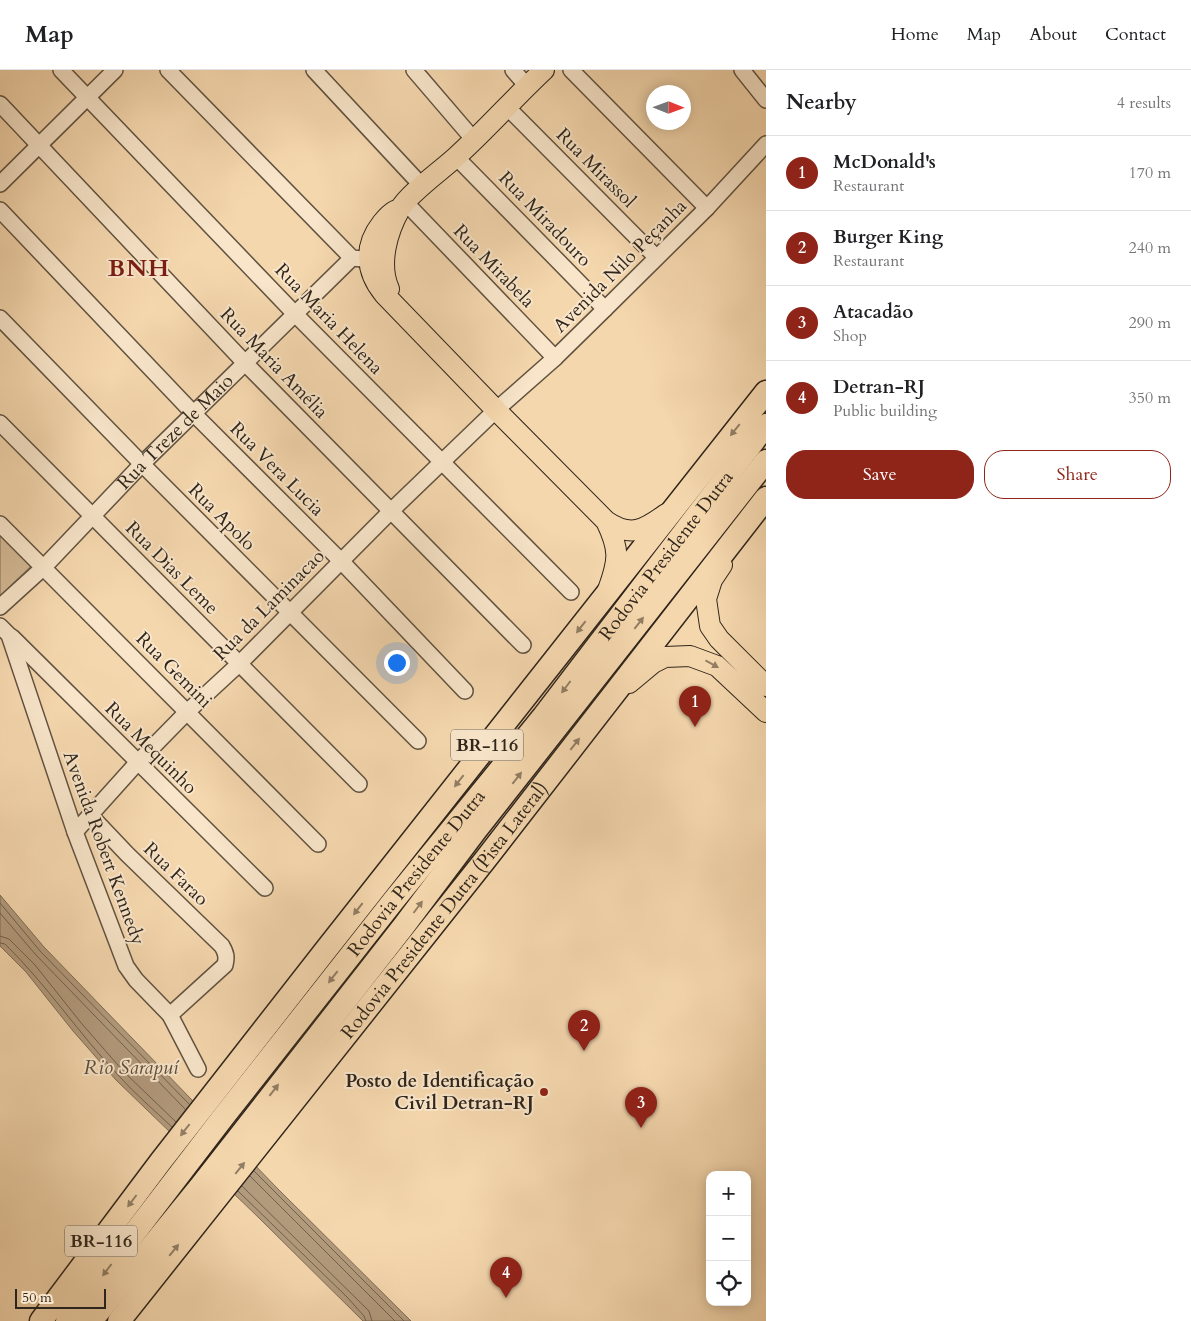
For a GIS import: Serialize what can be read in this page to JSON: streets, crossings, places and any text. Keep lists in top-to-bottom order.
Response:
{
  "streets": {
    "highway": ["Rodovia Presidente Dutra", "BR-116", "Rodovia Presidente Dutra (Pista Lateral)"],
    "street": [
      "Rua Mirassol",
      "Rua Miradouro",
      "Rua Mirabela",
      "Avenida Nilo Peçanha",
      "Rua Maria Helena",
      "Rua Maria Amélia",
      "Rua Treze de Maio",
      "Rua Vera Lucia",
      "Rua Apolo",
      "Rua Dias Leme",
      "Rua da Laminacao",
      "Rua Gemini",
      "Rua Mequinho",
      "Avenida Robert Kennedy",
      "Rua Farao"
    ]
  },
  "crossings": [
    ["Rua Mirassol", "Avenida Nilo Peçanha"],
    ["Rua Miradouro", "Avenida Nilo Peçanha"],
    ["Rua Mirabela", "Avenida Nilo Peçanha"],
    ["Avenida Nilo Peçanha", "Rua da Laminacao"],
    ["Rua Maria Helena", "Rua Treze de Maio"],
    ["Rua Maria Helena", "Rua da Laminacao"],
    ["Rua Maria Amélia", "Rua Treze de Maio"],
    ["Rua Maria Amélia", "Rua da Laminacao"],
    ["Rua Treze de Maio", "Rua Vera Lucia"],
    ["Rua Treze de Maio", "Rua Apolo"],
    ["Rua Treze de Maio", "Rua Dias Leme"],
    ["Rua Treze de Maio", "Rua Gemini"],
    ["Rua Vera Lucia", "Rua da Laminacao"],
    ["Rua Apolo", "Rua da Laminacao"],
    ["Rodovia Presidente Dutra", "BR-116"],
    ["Rodovia Presidente Dutra", "Rodovia Presidente Dutra (Pista Lateral)"],
    ["Rua Dias Leme", "Rua da Laminacao"],
    ["Rua da Laminacao", "Rua Gemini"],
    ["Rua da Laminacao", "Rua Mequinho"],
    ["Rua da Laminacao", "Avenida Robert Kennedy"],
    ["Rua da Laminacao", "Rua Farao"],
    ["Rua Mequinho", "Avenida Robert Kennedy"],
    ["Avenida Robert Kennedy", "Rua Farao"]
  ],
  "districts": ["BNH"],
  "water": ["Rio Sarapuí"],
  "places": ["Posto de Identificação Civil Detran-RJ"],
  "scale_bar": "50 m",
  "north": "right",
  "page": {
    "header": "Map",
    "nav": [
      "Home",
      "Map",
      "About",
      "Contact"
    ],
    "heading": ["Nearby", "4 results"],
    "list": [
      {
        "mark": "1",
        "name": "McDonald's",
        "note": "Restaurant",
        "value": "170 m"
      },
      {
        "mark": "2",
        "name": "Burger King",
        "note": "Restaurant",
        "value": "240 m"
      },
      {
        "mark": "3",
        "name": "Atacadão",
        "note": "Shop",
        "value": "290 m"
      },
      {
        "mark": "4",
        "name": "Detran-RJ",
        "note": "Public building",
        "value": "350 m"
      }
    ],
    "buttons": ["Save", "Share"],
    "pins": [
      "1",
      "2",
      "3",
      "4"
    ],
    "map_buttons": ["+", "−"],
    "scale": "50 m"
  }
}
